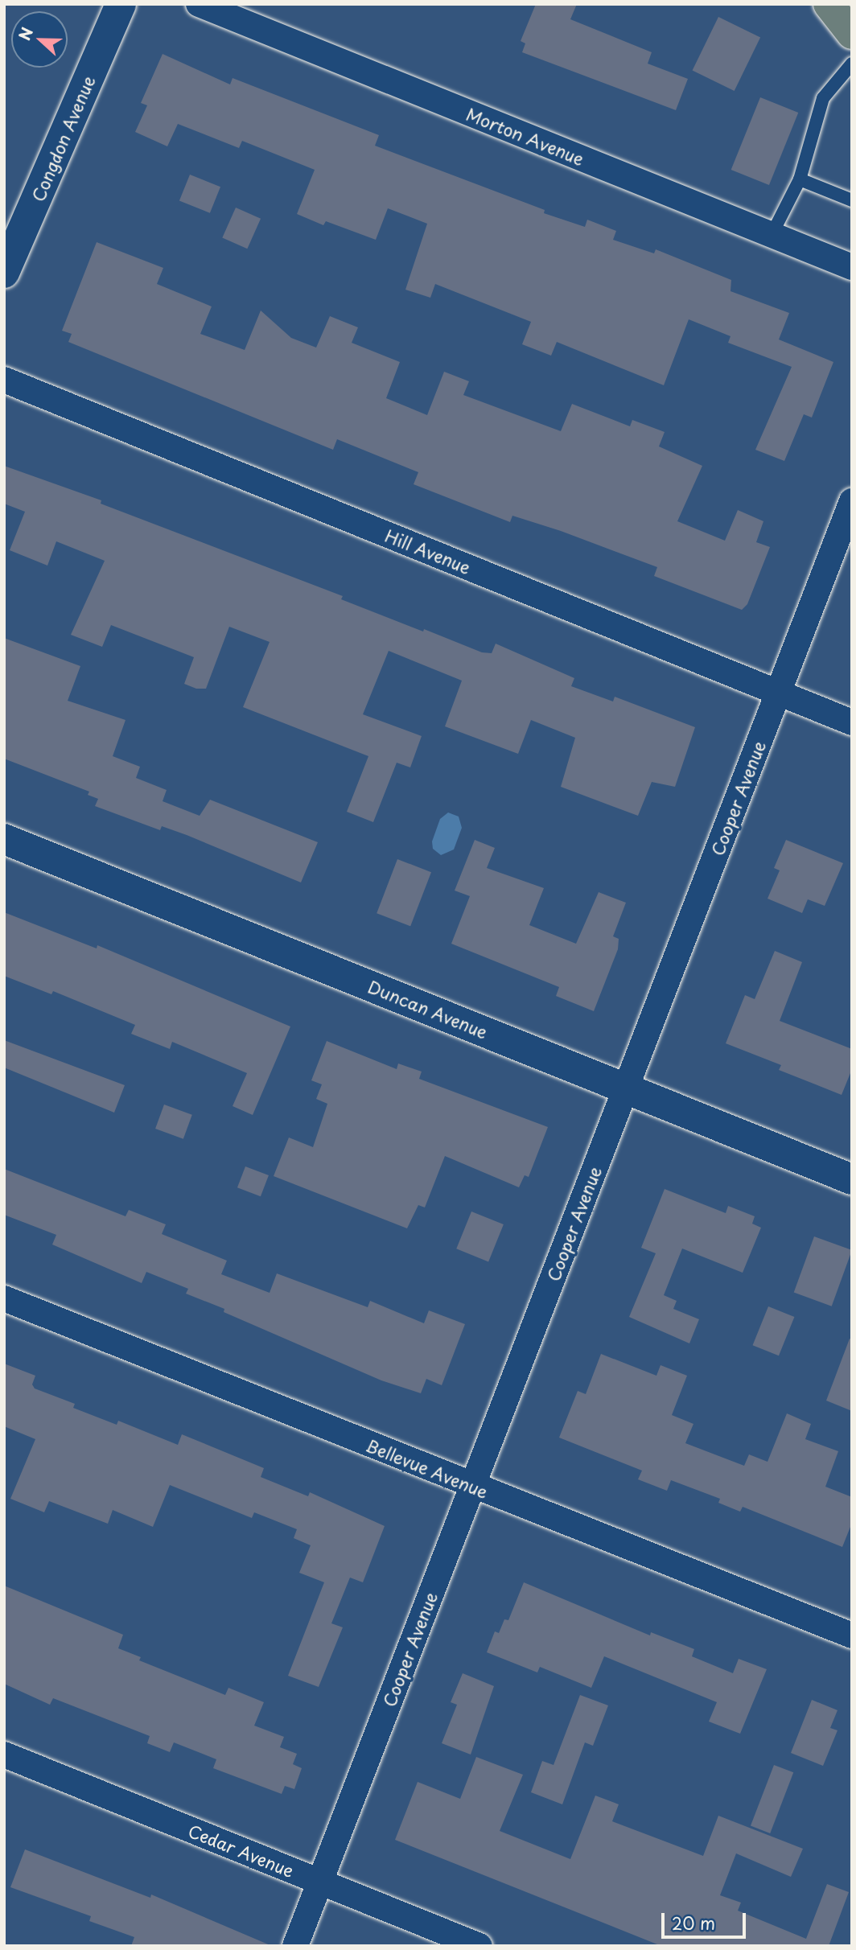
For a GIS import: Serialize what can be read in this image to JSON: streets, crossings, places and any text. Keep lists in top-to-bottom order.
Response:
{
  "streets": {
    "street": [
      "Morton Avenue",
      "Congdon Avenue",
      "Hill Avenue",
      "Cooper Avenue",
      "Duncan Avenue",
      "Bellevue Avenue",
      "Cedar Avenue"
    ]
  },
  "crossings": [
    ["Hill Avenue", "Cooper Avenue"],
    ["Cooper Avenue", "Duncan Avenue"],
    ["Cooper Avenue", "Bellevue Avenue"],
    ["Cooper Avenue", "Cedar Avenue"]
  ],
  "scale_bar": "20 m",
  "north": "left"
}
